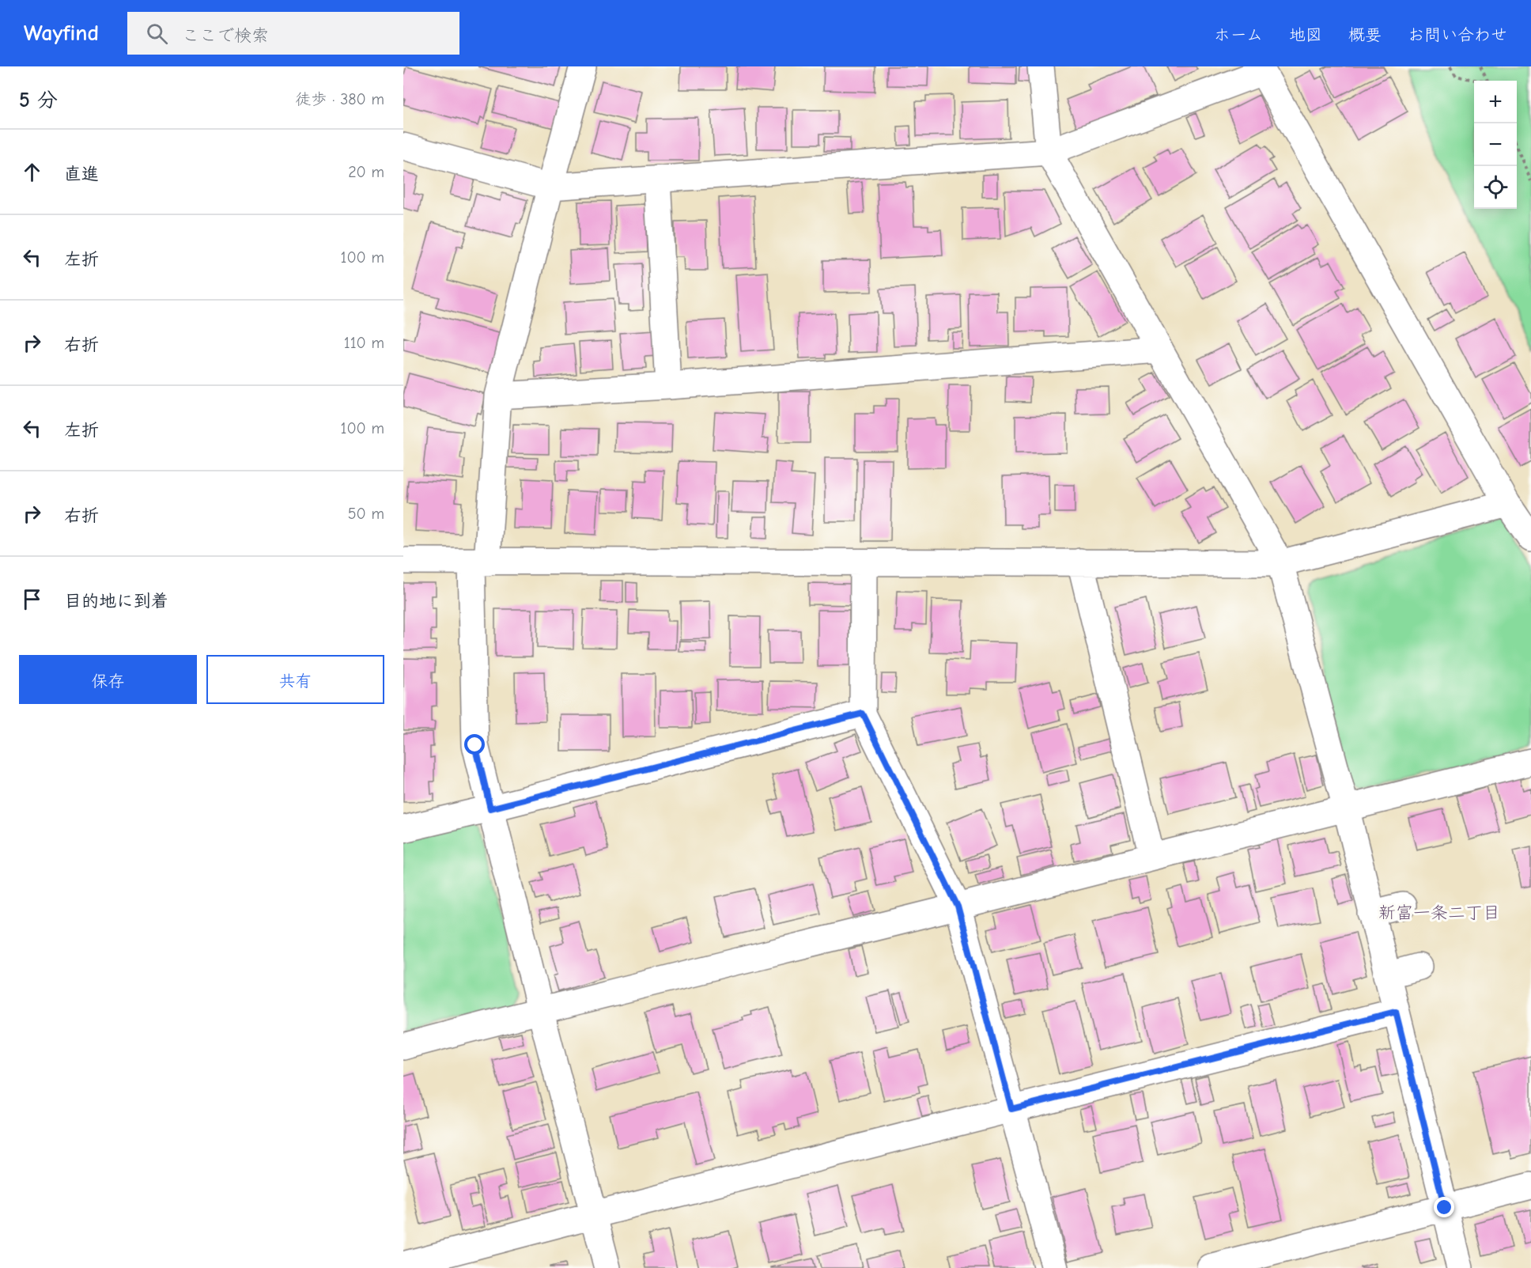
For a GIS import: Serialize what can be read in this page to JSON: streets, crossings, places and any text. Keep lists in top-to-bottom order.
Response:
{
  "districts": ["新富一条二丁目"],
  "page": {
    "header": "Wayfind",
    "search": "ここで検索",
    "nav": [
      "ホーム",
      "地図",
      "概要",
      "お問い合わせ"
    ],
    "heading": ["5 分", "徒歩 · 380 m"],
    "map_buttons": ["+", "−"],
    "list": [
      ["直進", "20 m"],
      ["左折", "100 m"],
      ["右折", "110 m"],
      ["左折", "100 m"],
      ["右折", "50 m"],
      "目的地に到着"
    ],
    "buttons": ["保存", "共有"]
  }
}
